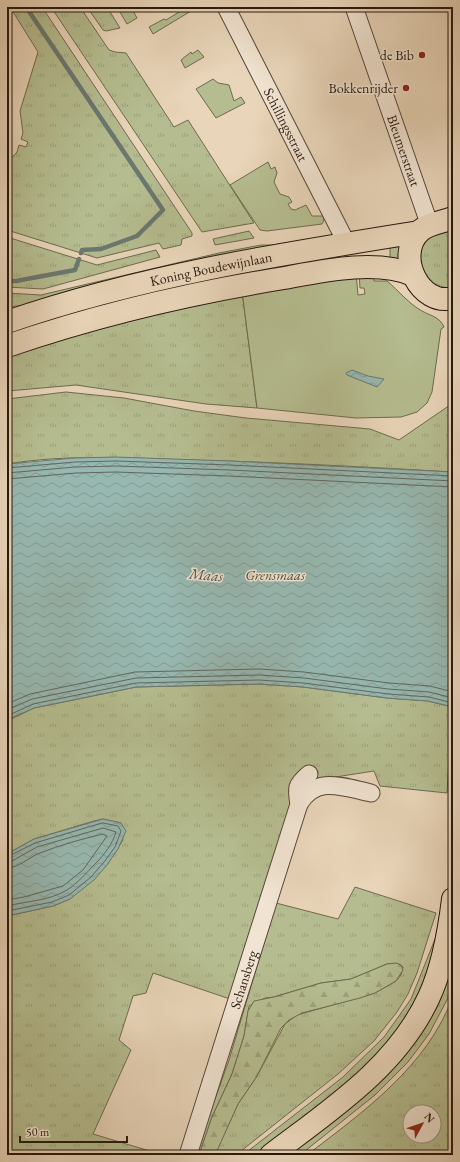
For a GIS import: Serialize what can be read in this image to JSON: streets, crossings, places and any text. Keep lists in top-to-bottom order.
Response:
{
  "streets": {
    "main road": ["Koning Boudewijnlaan"],
    "street": ["Schillingsstraat", "Bleumerstraat", "Schansberg"]
  },
  "crossings": [
    ["Schillingsstraat", "Koning Boudewijnlaan"],
    ["Bleumerstraat", "Koning Boudewijnlaan"]
  ],
  "water": ["Maas"],
  "parks": ["Grensmaas"],
  "places": ["de Bib", "Bokkenrijder"],
  "scale_bar": "50 m",
  "north": "top right"
}
